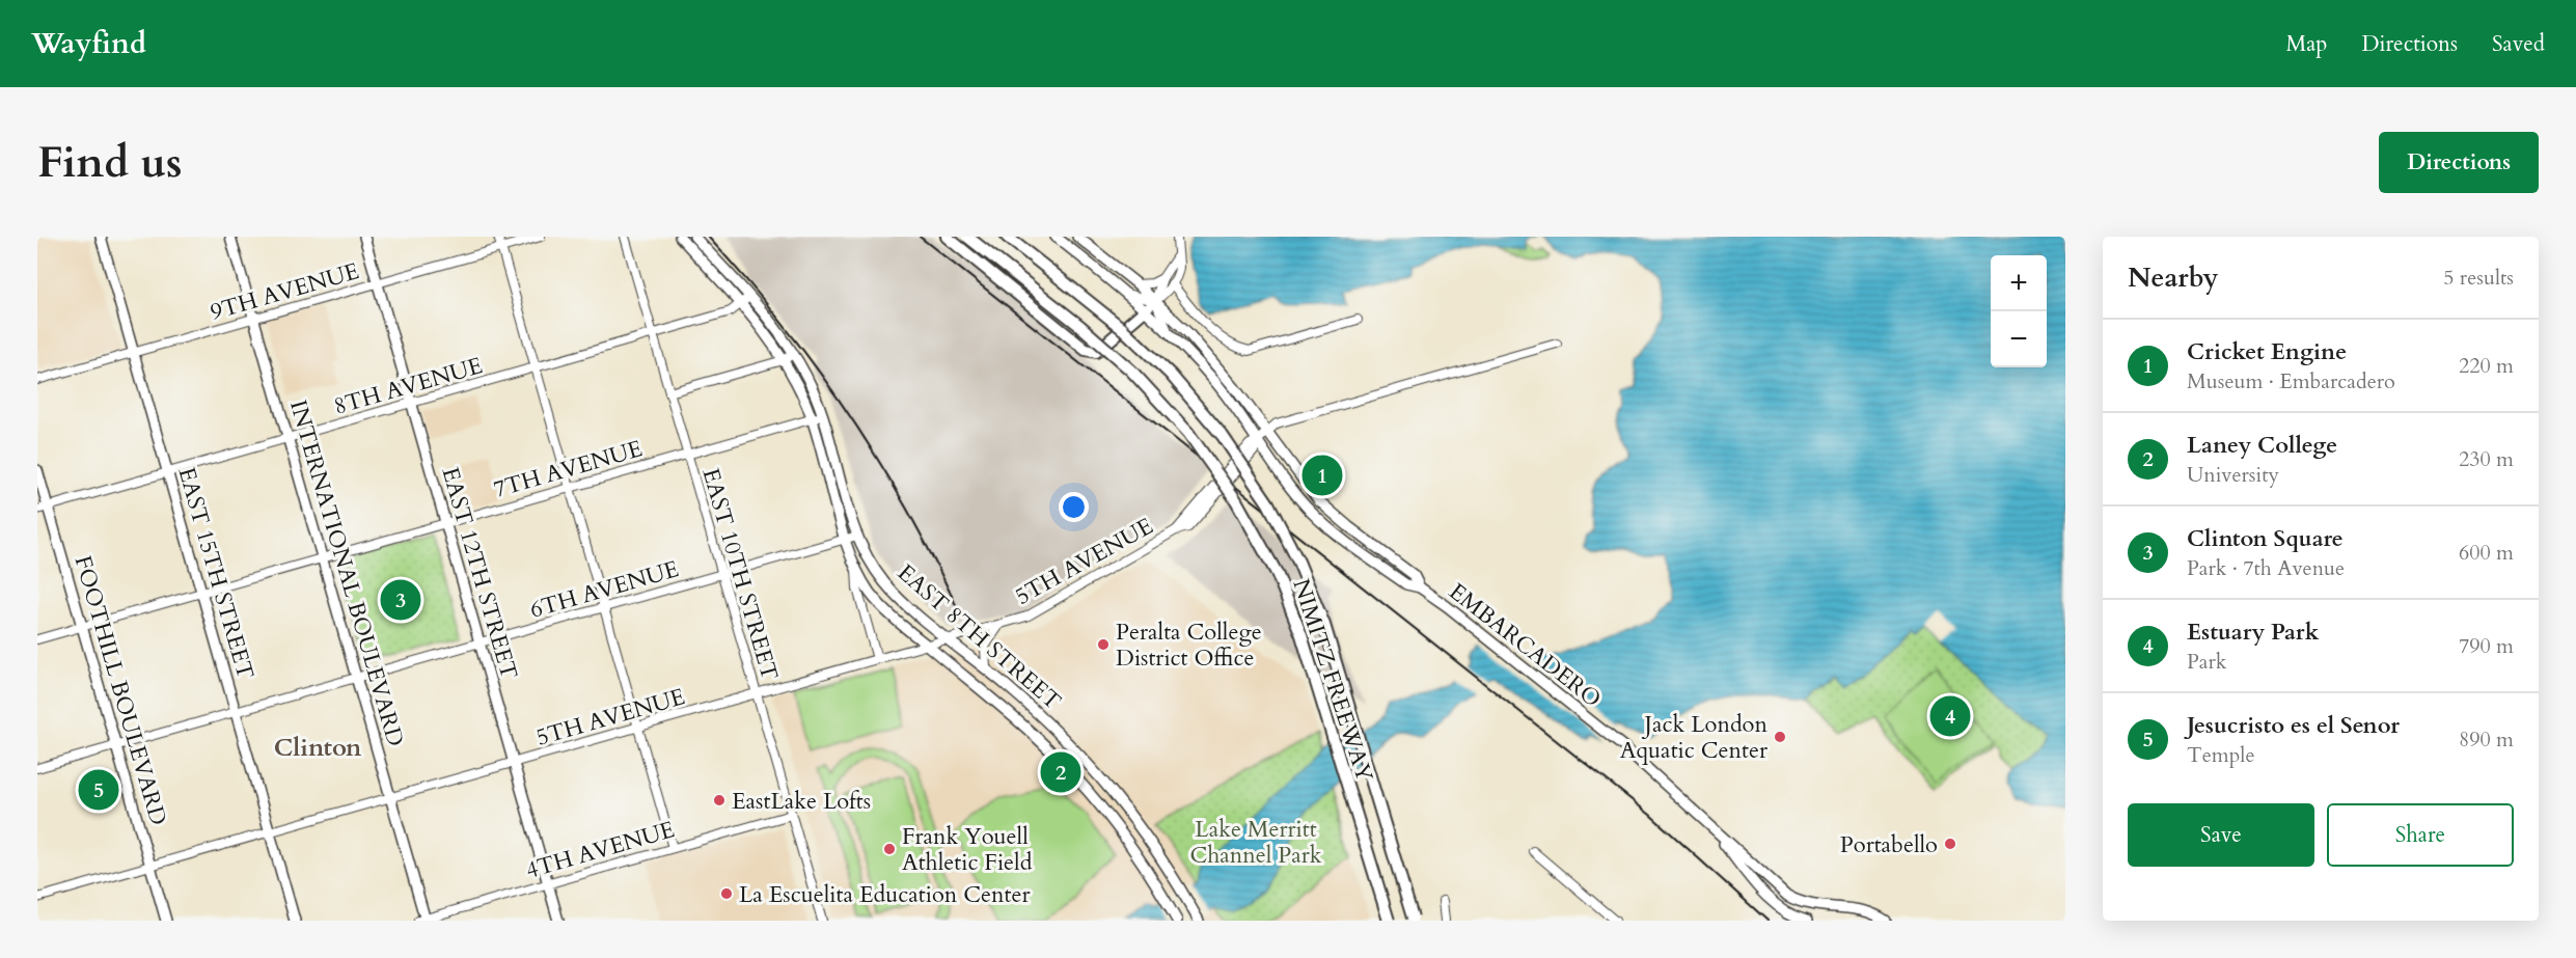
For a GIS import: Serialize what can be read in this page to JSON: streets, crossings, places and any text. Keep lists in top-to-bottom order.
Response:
{
  "streets": {
    "highway": ["NIMITZ FREEWAY"],
    "main road": [
      "EAST 15TH STREET",
      "INTERNATIONAL BOULEVARD",
      "EAST 12TH STREET",
      "EAST 8TH STREET",
      "EMBARCADERO",
      "FOOTHILL BOULEVARD"
    ],
    "street": [
      "9TH AVENUE",
      "8TH AVENUE",
      "7TH AVENUE",
      "5TH AVENUE",
      "EAST 10TH STREET",
      "6TH AVENUE",
      "4TH AVENUE"
    ]
  },
  "crossings": [
    ["9TH AVENUE", "EAST 15TH STREET"],
    ["9TH AVENUE", "INTERNATIONAL BOULEVARD"],
    ["9TH AVENUE", "EAST 12TH STREET"],
    ["8TH AVENUE", "EAST 15TH STREET"],
    ["8TH AVENUE", "INTERNATIONAL BOULEVARD"],
    ["8TH AVENUE", "EAST 12TH STREET"],
    ["8TH AVENUE", "EAST 10TH STREET"],
    ["8TH AVENUE", "EAST 8TH STREET"],
    ["8TH AVENUE", "FOOTHILL BOULEVARD"],
    ["7TH AVENUE", "EAST 15TH STREET"],
    ["7TH AVENUE", "INTERNATIONAL BOULEVARD"],
    ["7TH AVENUE", "EAST 12TH STREET"],
    ["7TH AVENUE", "EAST 10TH STREET"],
    ["7TH AVENUE", "EAST 8TH STREET"],
    ["7TH AVENUE", "FOOTHILL BOULEVARD"],
    ["5TH AVENUE", "EAST 15TH STREET"],
    ["5TH AVENUE", "INTERNATIONAL BOULEVARD"],
    ["5TH AVENUE", "EAST 12TH STREET"],
    ["5TH AVENUE", "EAST 10TH STREET"],
    ["5TH AVENUE", "EAST 8TH STREET"],
    ["5TH AVENUE", "EMBARCADERO"],
    ["5TH AVENUE", "FOOTHILL BOULEVARD"],
    ["EAST 15TH STREET", "6TH AVENUE"],
    ["INTERNATIONAL BOULEVARD", "6TH AVENUE"],
    ["INTERNATIONAL BOULEVARD", "4TH AVENUE"],
    ["EAST 12TH STREET", "6TH AVENUE"],
    ["EAST 12TH STREET", "4TH AVENUE"],
    ["EAST 10TH STREET", "6TH AVENUE"],
    ["EAST 10TH STREET", "4TH AVENUE"],
    ["6TH AVENUE", "EAST 8TH STREET"],
    ["6TH AVENUE", "FOOTHILL BOULEVARD"]
  ],
  "districts": ["Clinton"],
  "parks": ["Lake Merritt Channel Park"],
  "places": [
    "Peralta College District Office",
    "Jack London Aquatic Center",
    "EastLake Lofts",
    "Portabello",
    "Frank Youell Athletic Field",
    "La Escuelita Education Center"
  ],
  "page": {
    "header": "Wayfind",
    "nav": ["Map", "Directions", "Saved"],
    "buttons": [
      "Directions",
      ["Save", "Share"]
    ],
    "title": "Find us",
    "heading": ["Nearby", "5 results"],
    "map_buttons": ["+", "−"],
    "list": [
      {
        "mark": "1",
        "name": "Cricket Engine",
        "note": "Museum · Embarcadero",
        "value": "220 m"
      },
      {
        "mark": "2",
        "name": "Laney College",
        "note": "University",
        "value": "230 m"
      },
      {
        "mark": "3",
        "name": "Clinton Square",
        "note": "Park · 7th Avenue",
        "value": "600 m"
      },
      {
        "mark": "4",
        "name": "Estuary Park",
        "note": "Park",
        "value": "790 m"
      },
      {
        "mark": "5",
        "name": "Jesucristo es el Senor",
        "note": "Temple",
        "value": "890 m"
      }
    ],
    "pins": [
      "1",
      "3",
      "4",
      "2",
      "5"
    ]
  }
}
